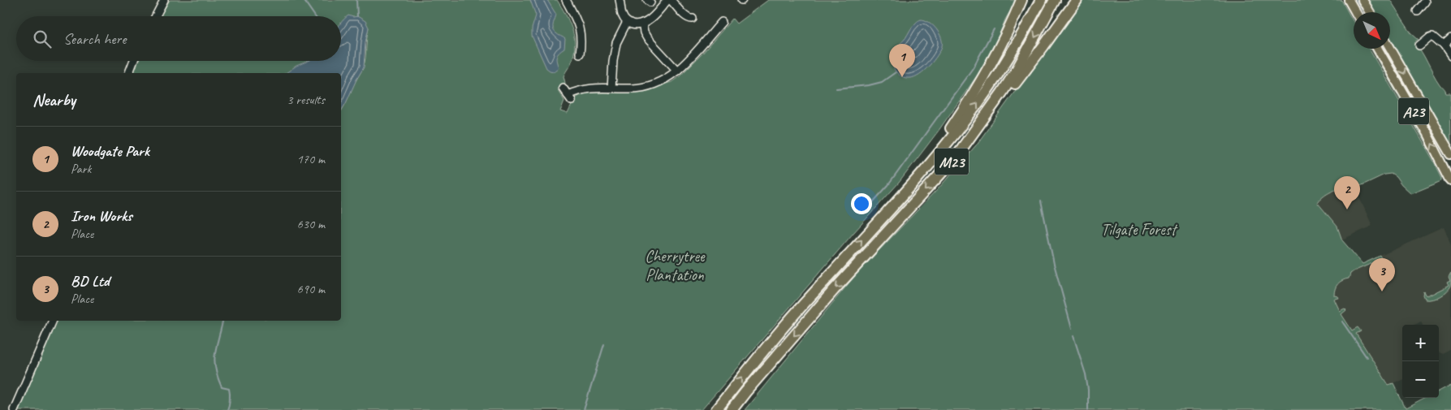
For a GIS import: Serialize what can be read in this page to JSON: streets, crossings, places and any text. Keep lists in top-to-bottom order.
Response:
{
  "streets": {
    "highway": ["M23"],
    "main road": ["A23"]
  },
  "parks": ["Tilgate Forest", "Cherrytree Plantation"],
  "north": "bottom right",
  "page": {
    "search": "Search here",
    "pins": ["1", "2", "3"],
    "heading": ["Nearby", "3 results"],
    "list": [
      {
        "mark": "1",
        "name": "Woodgate Park",
        "note": "Park",
        "value": "170 m"
      },
      {
        "mark": "2",
        "name": "Iron Works",
        "note": "Place",
        "value": "630 m"
      },
      {
        "mark": "3",
        "name": "BD Ltd",
        "note": "Place",
        "value": "690 m"
      }
    ],
    "map_buttons": ["+", "−"]
  }
}
